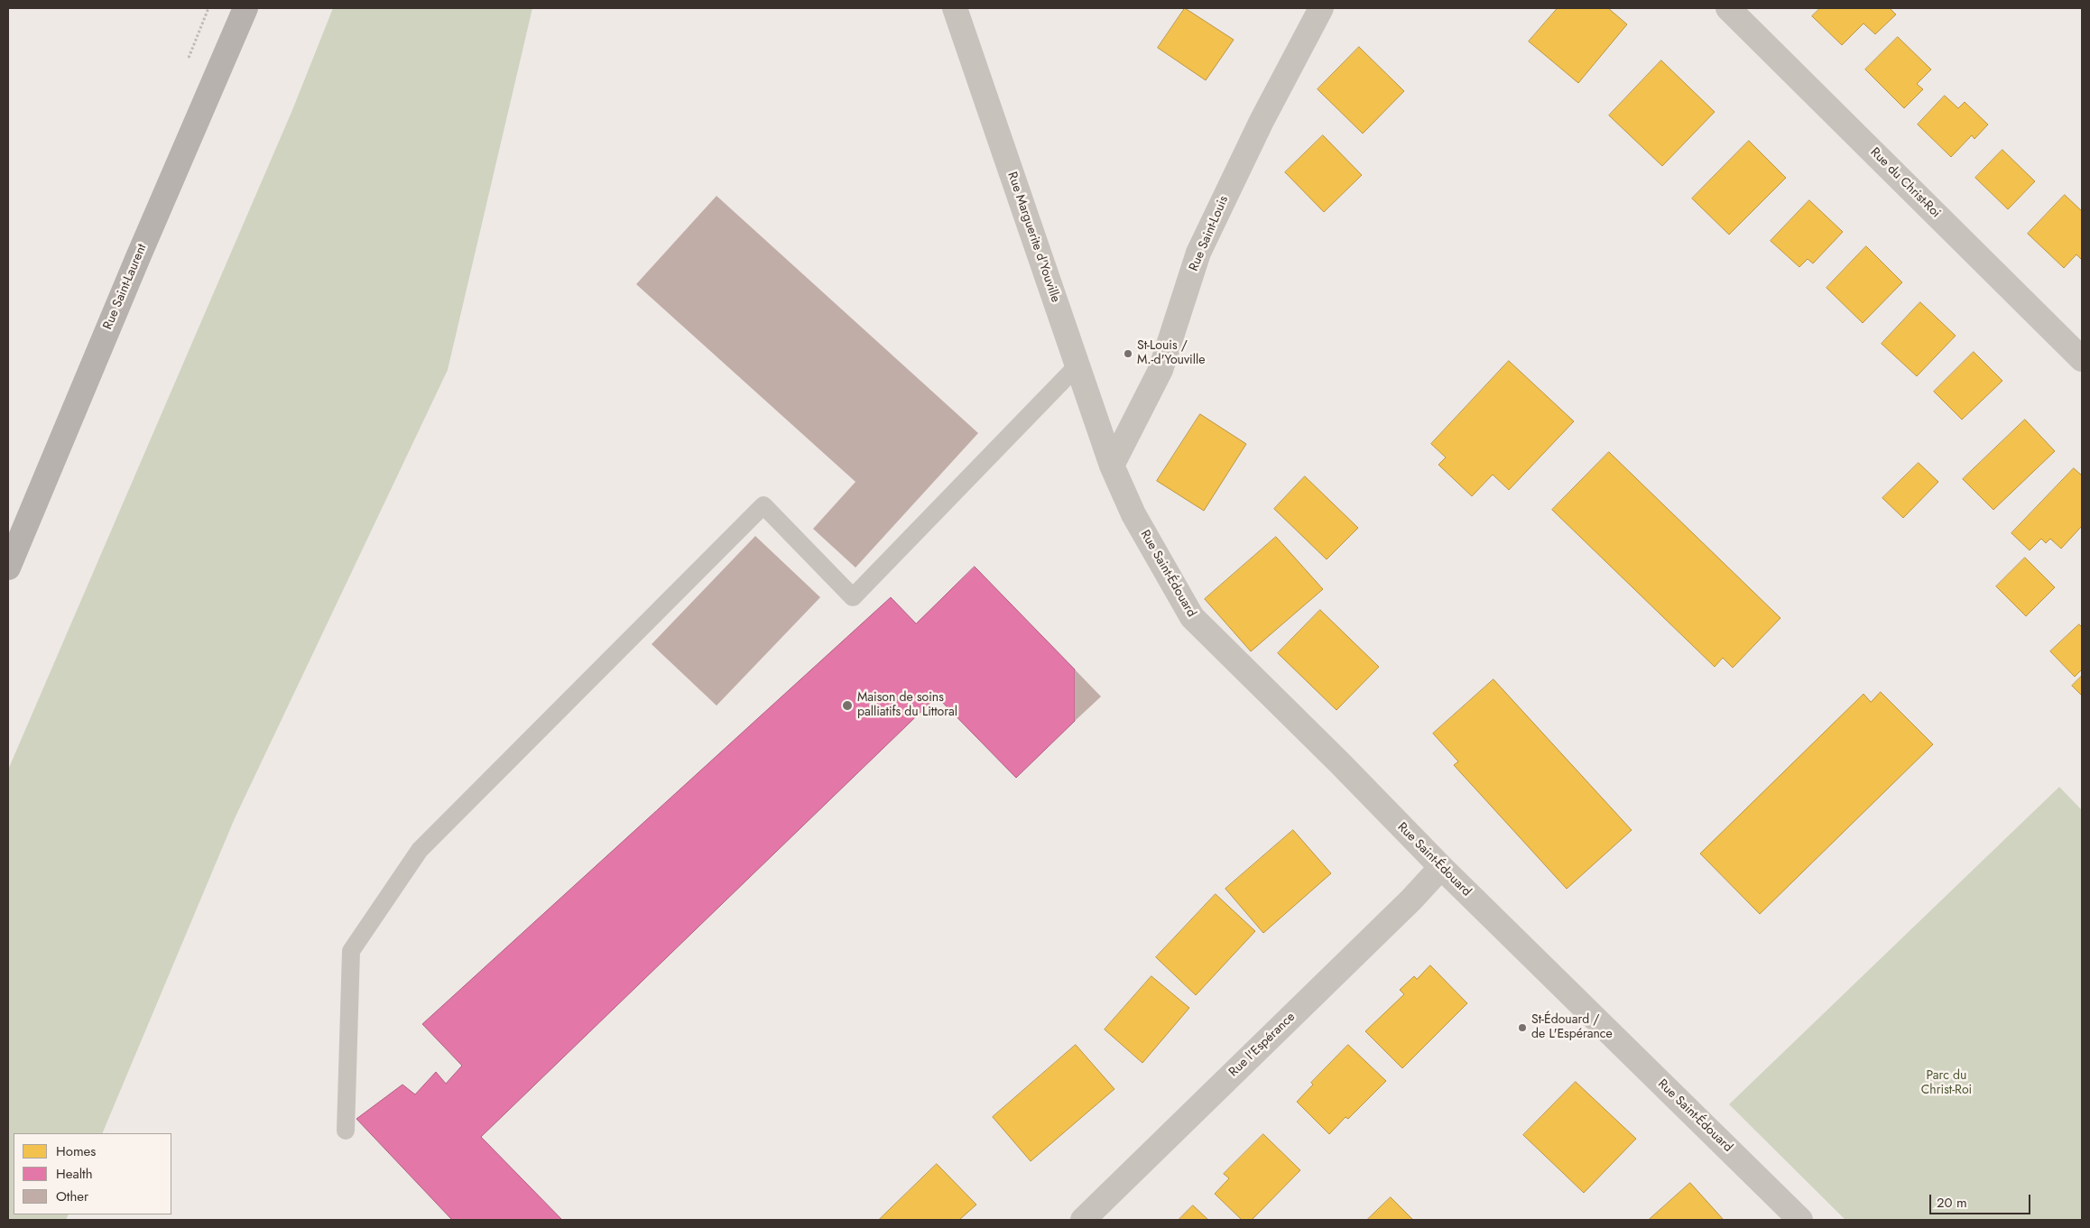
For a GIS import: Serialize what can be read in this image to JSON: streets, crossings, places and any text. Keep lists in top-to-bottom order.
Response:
{
  "streets": {
    "street": [
      "Rue du Christ-Roi",
      "Rue Saint-Louis",
      "Rue Marguerite d'Youville",
      "Rue Saint-Laurent",
      "Rue Saint-Édouard",
      "Rue l'Espérance"
    ]
  },
  "crossings": [
    ["Rue Saint-Louis", "Rue Marguerite d'Youville"],
    ["Rue Saint-Louis", "Rue Saint-Édouard"],
    ["Rue Marguerite d'Youville", "Rue Saint-Édouard"],
    ["Rue Saint-Édouard", "Rue l'Espérance"]
  ],
  "parks": ["Parc du Christ-Roi"],
  "places": ["St-Louis / M.-d'Youville", "Maison de soins palliatifs du Littoral", "St-Édouard / de L'Espérance"],
  "legend": ["Homes", "Health", "Other"],
  "scale_bar": "20 m"
}
